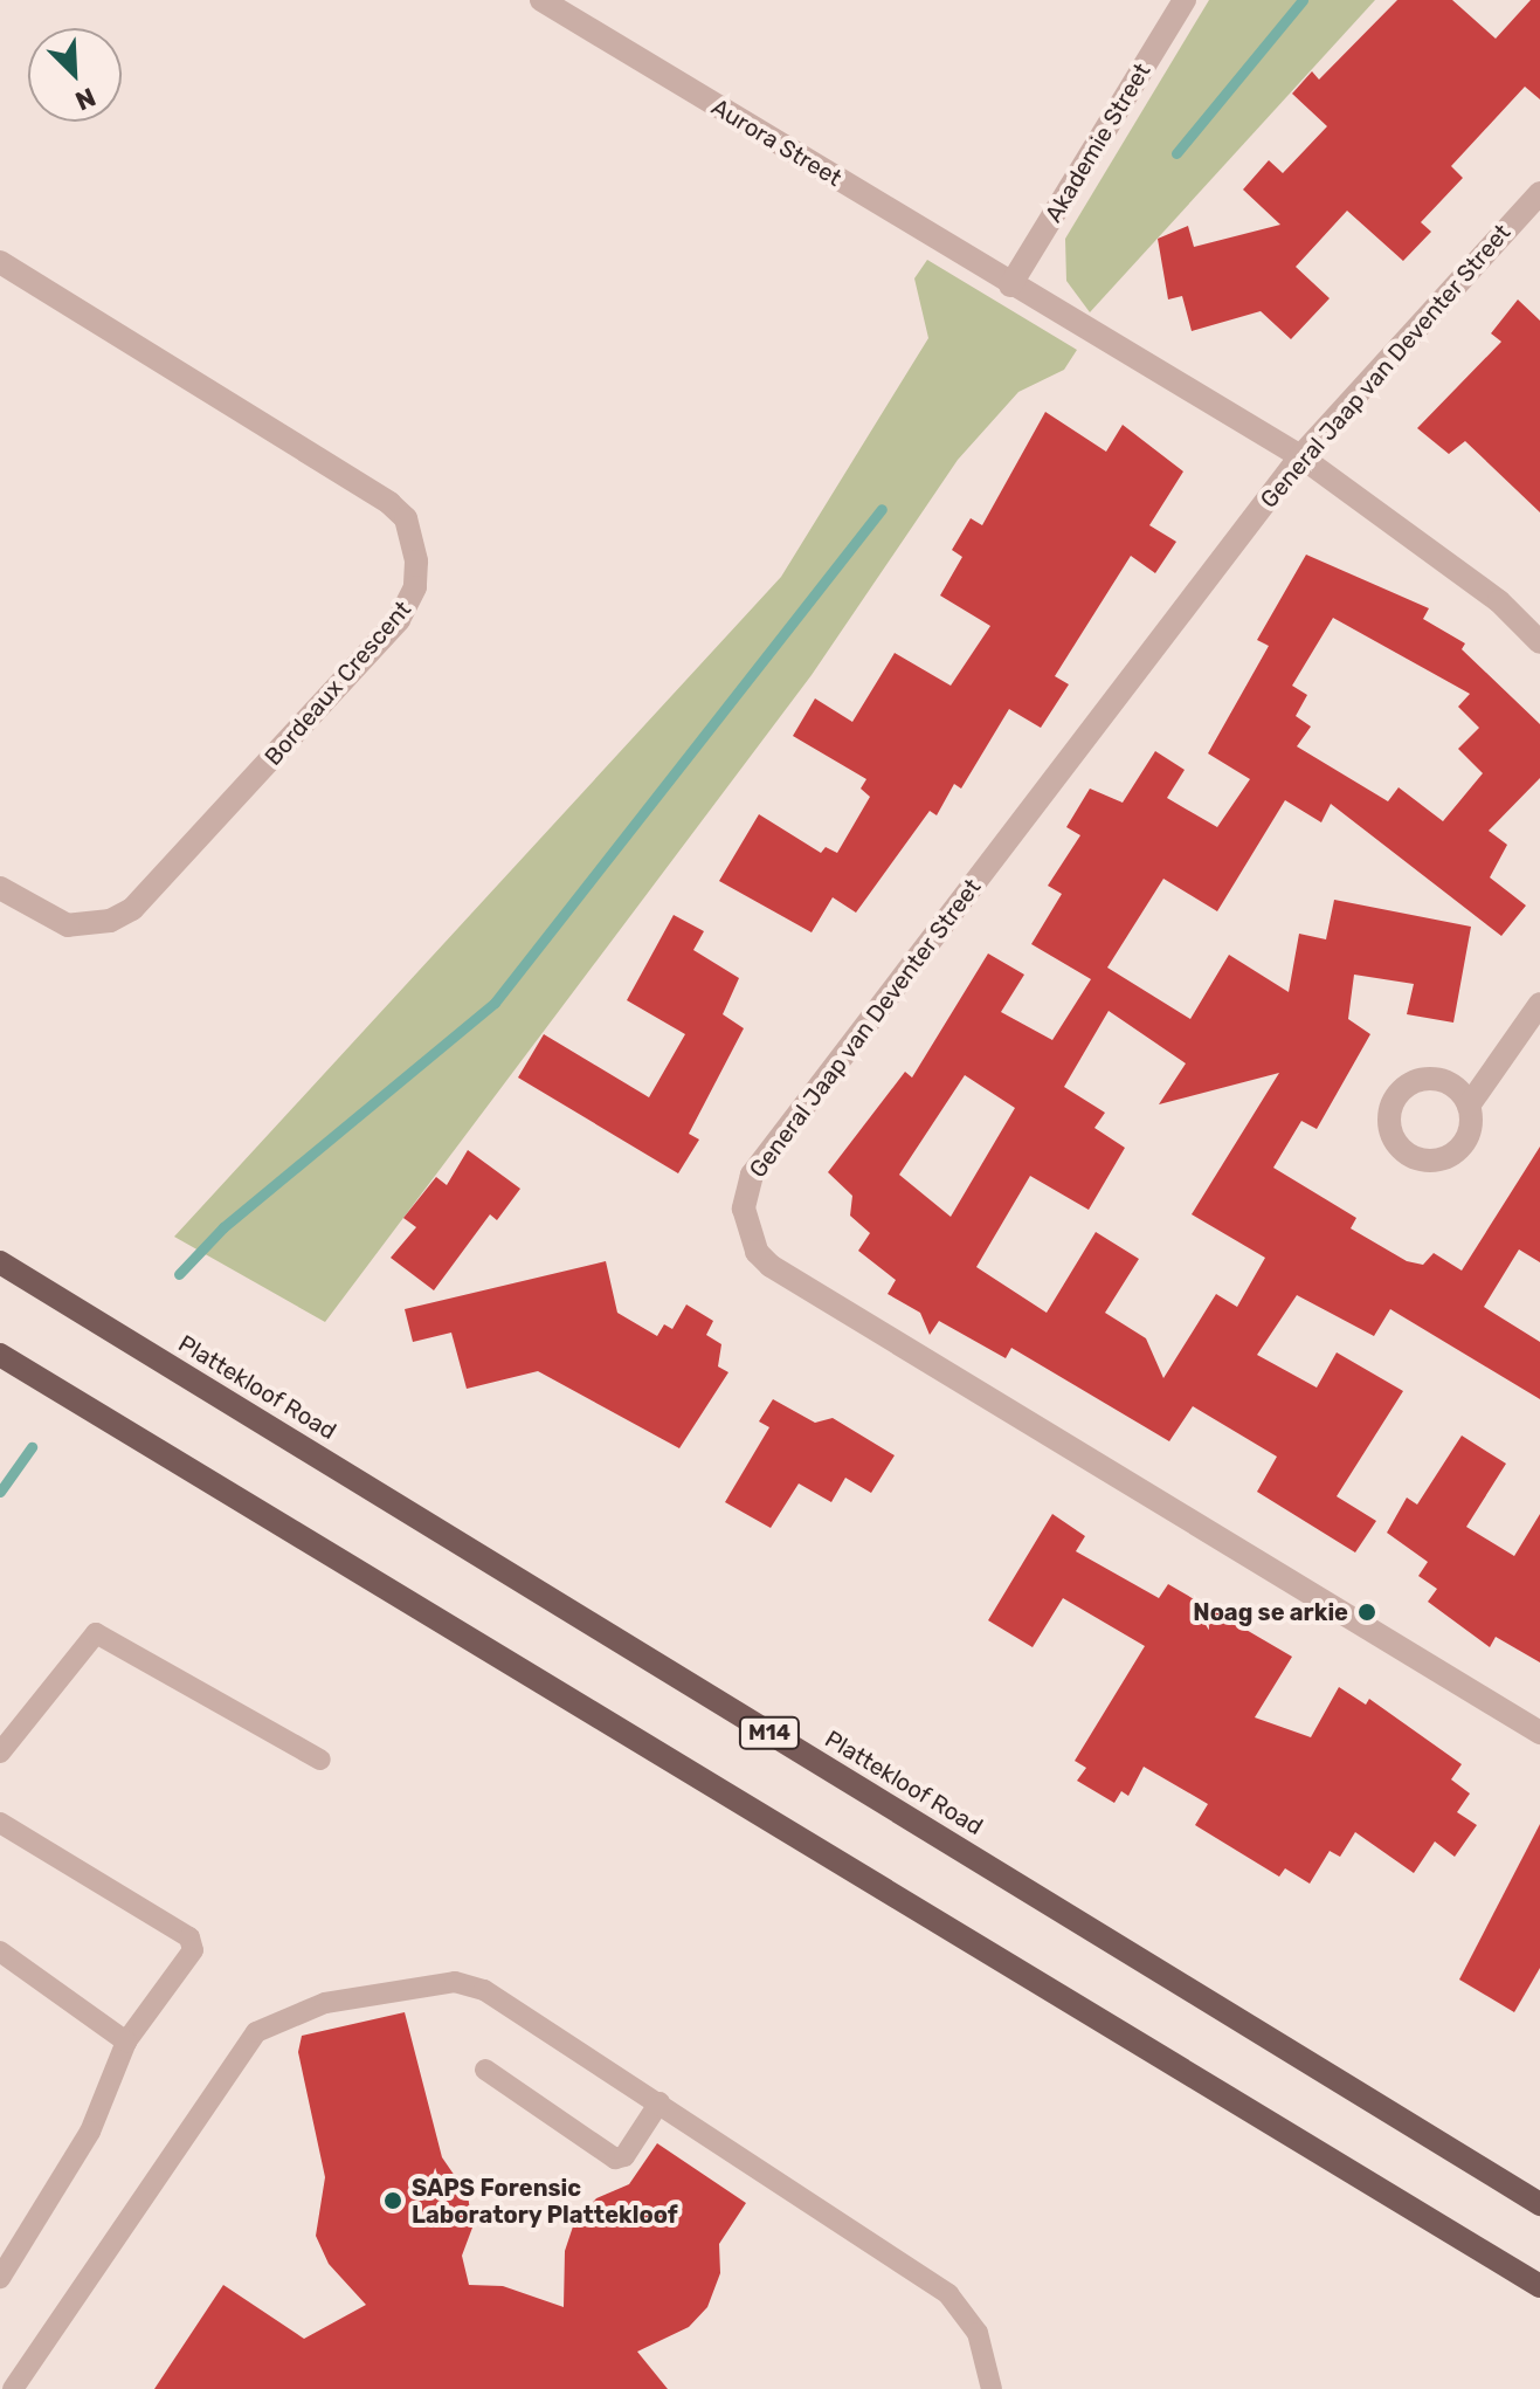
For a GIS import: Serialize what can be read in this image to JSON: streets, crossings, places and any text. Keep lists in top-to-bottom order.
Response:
{
  "streets": {
    "main road": ["Plattekloof Road", "M14"],
    "street": [
      "Aurora Street",
      "Akademie Street",
      "General Jaap van Deventer Street",
      "Bordeaux Crescent"
    ]
  },
  "crossings": [
    ["Aurora Street", "Akademie Street"],
    ["Aurora Street", "General Jaap van Deventer Street"]
  ],
  "places": ["Noag se arkie", "SAPS Forensic Laboratory Plattekloof"],
  "north": "bottom right"
}
